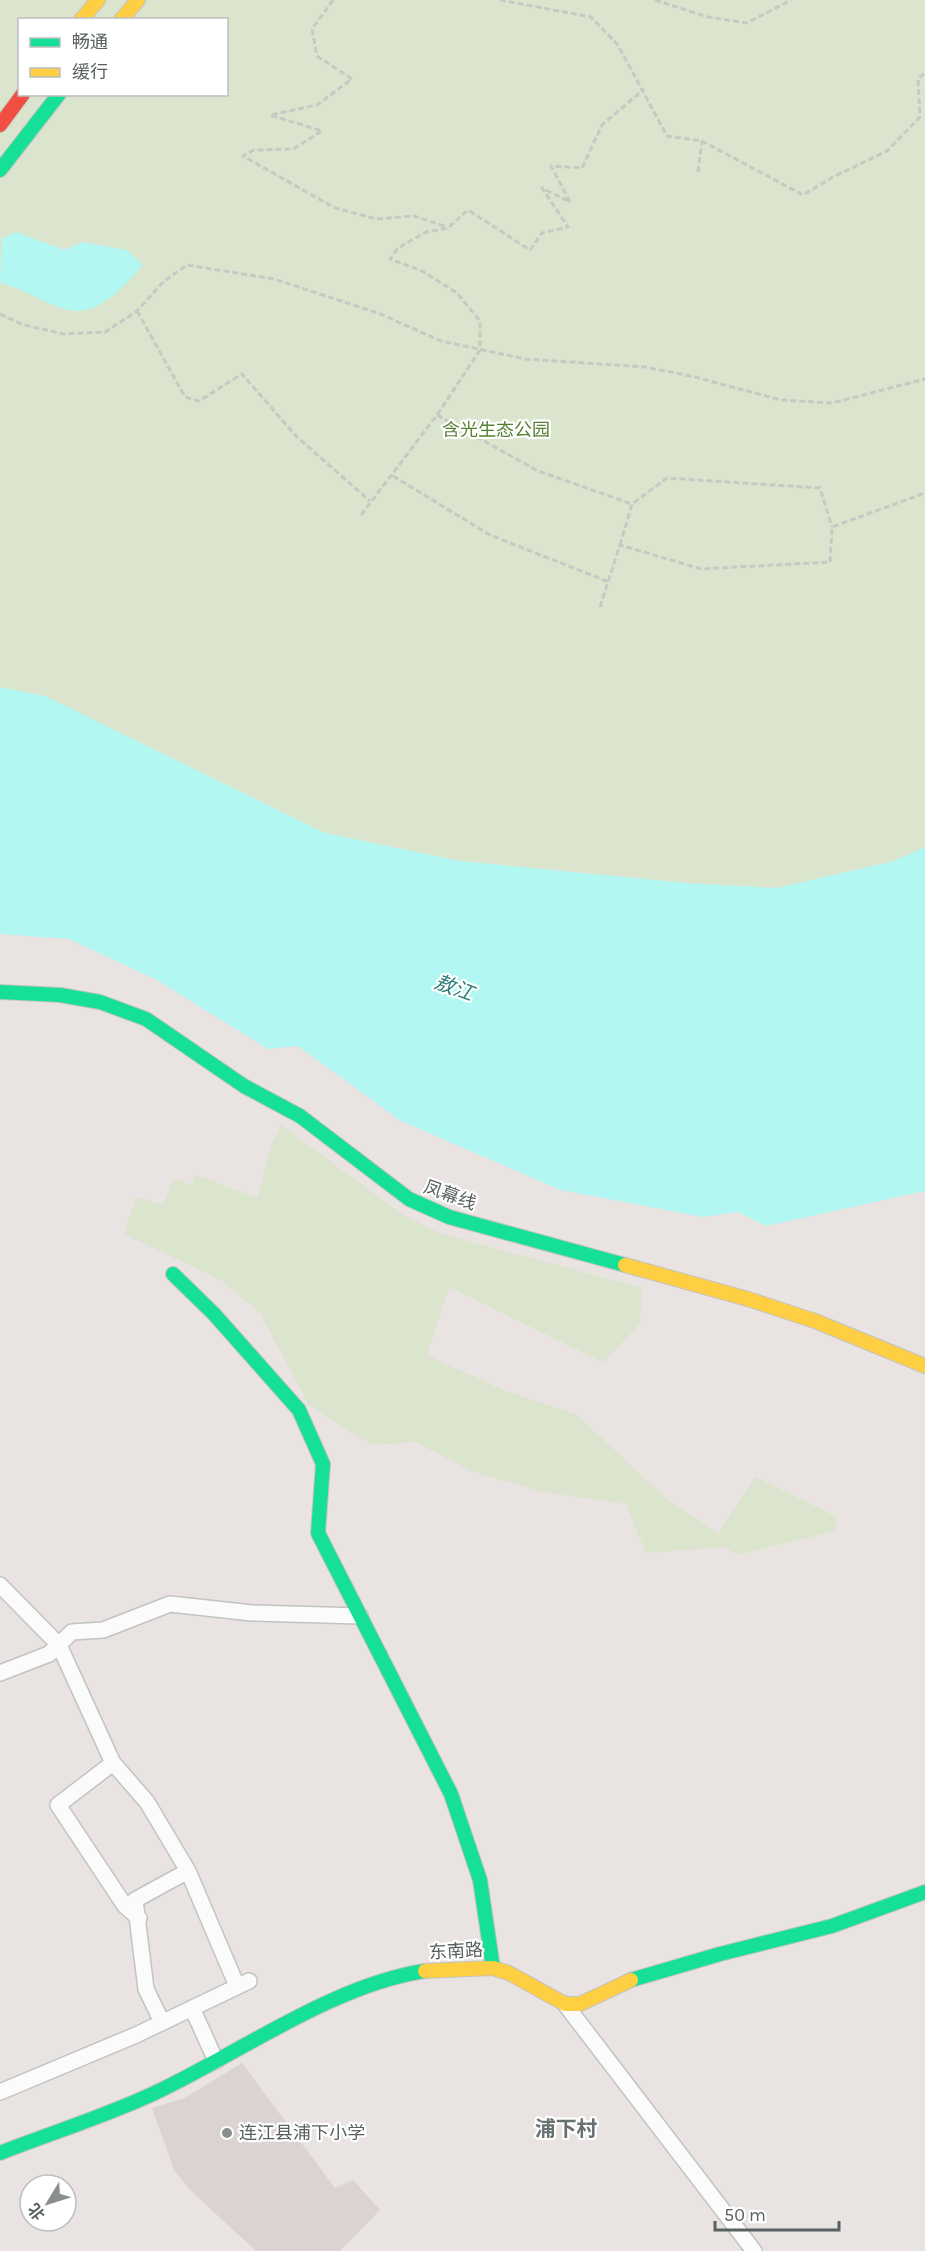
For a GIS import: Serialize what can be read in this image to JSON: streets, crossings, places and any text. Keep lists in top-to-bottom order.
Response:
{
  "streets": {
    "main road": ["凤幕线", "东南路"]
  },
  "districts": ["浦下村"],
  "water": ["敖江"],
  "parks": ["含光生态公园"],
  "places": ["连江县浦下小学"],
  "legend": ["畅通", "缓行"],
  "scale_bar": "50 m",
  "north": "bottom left"
}
